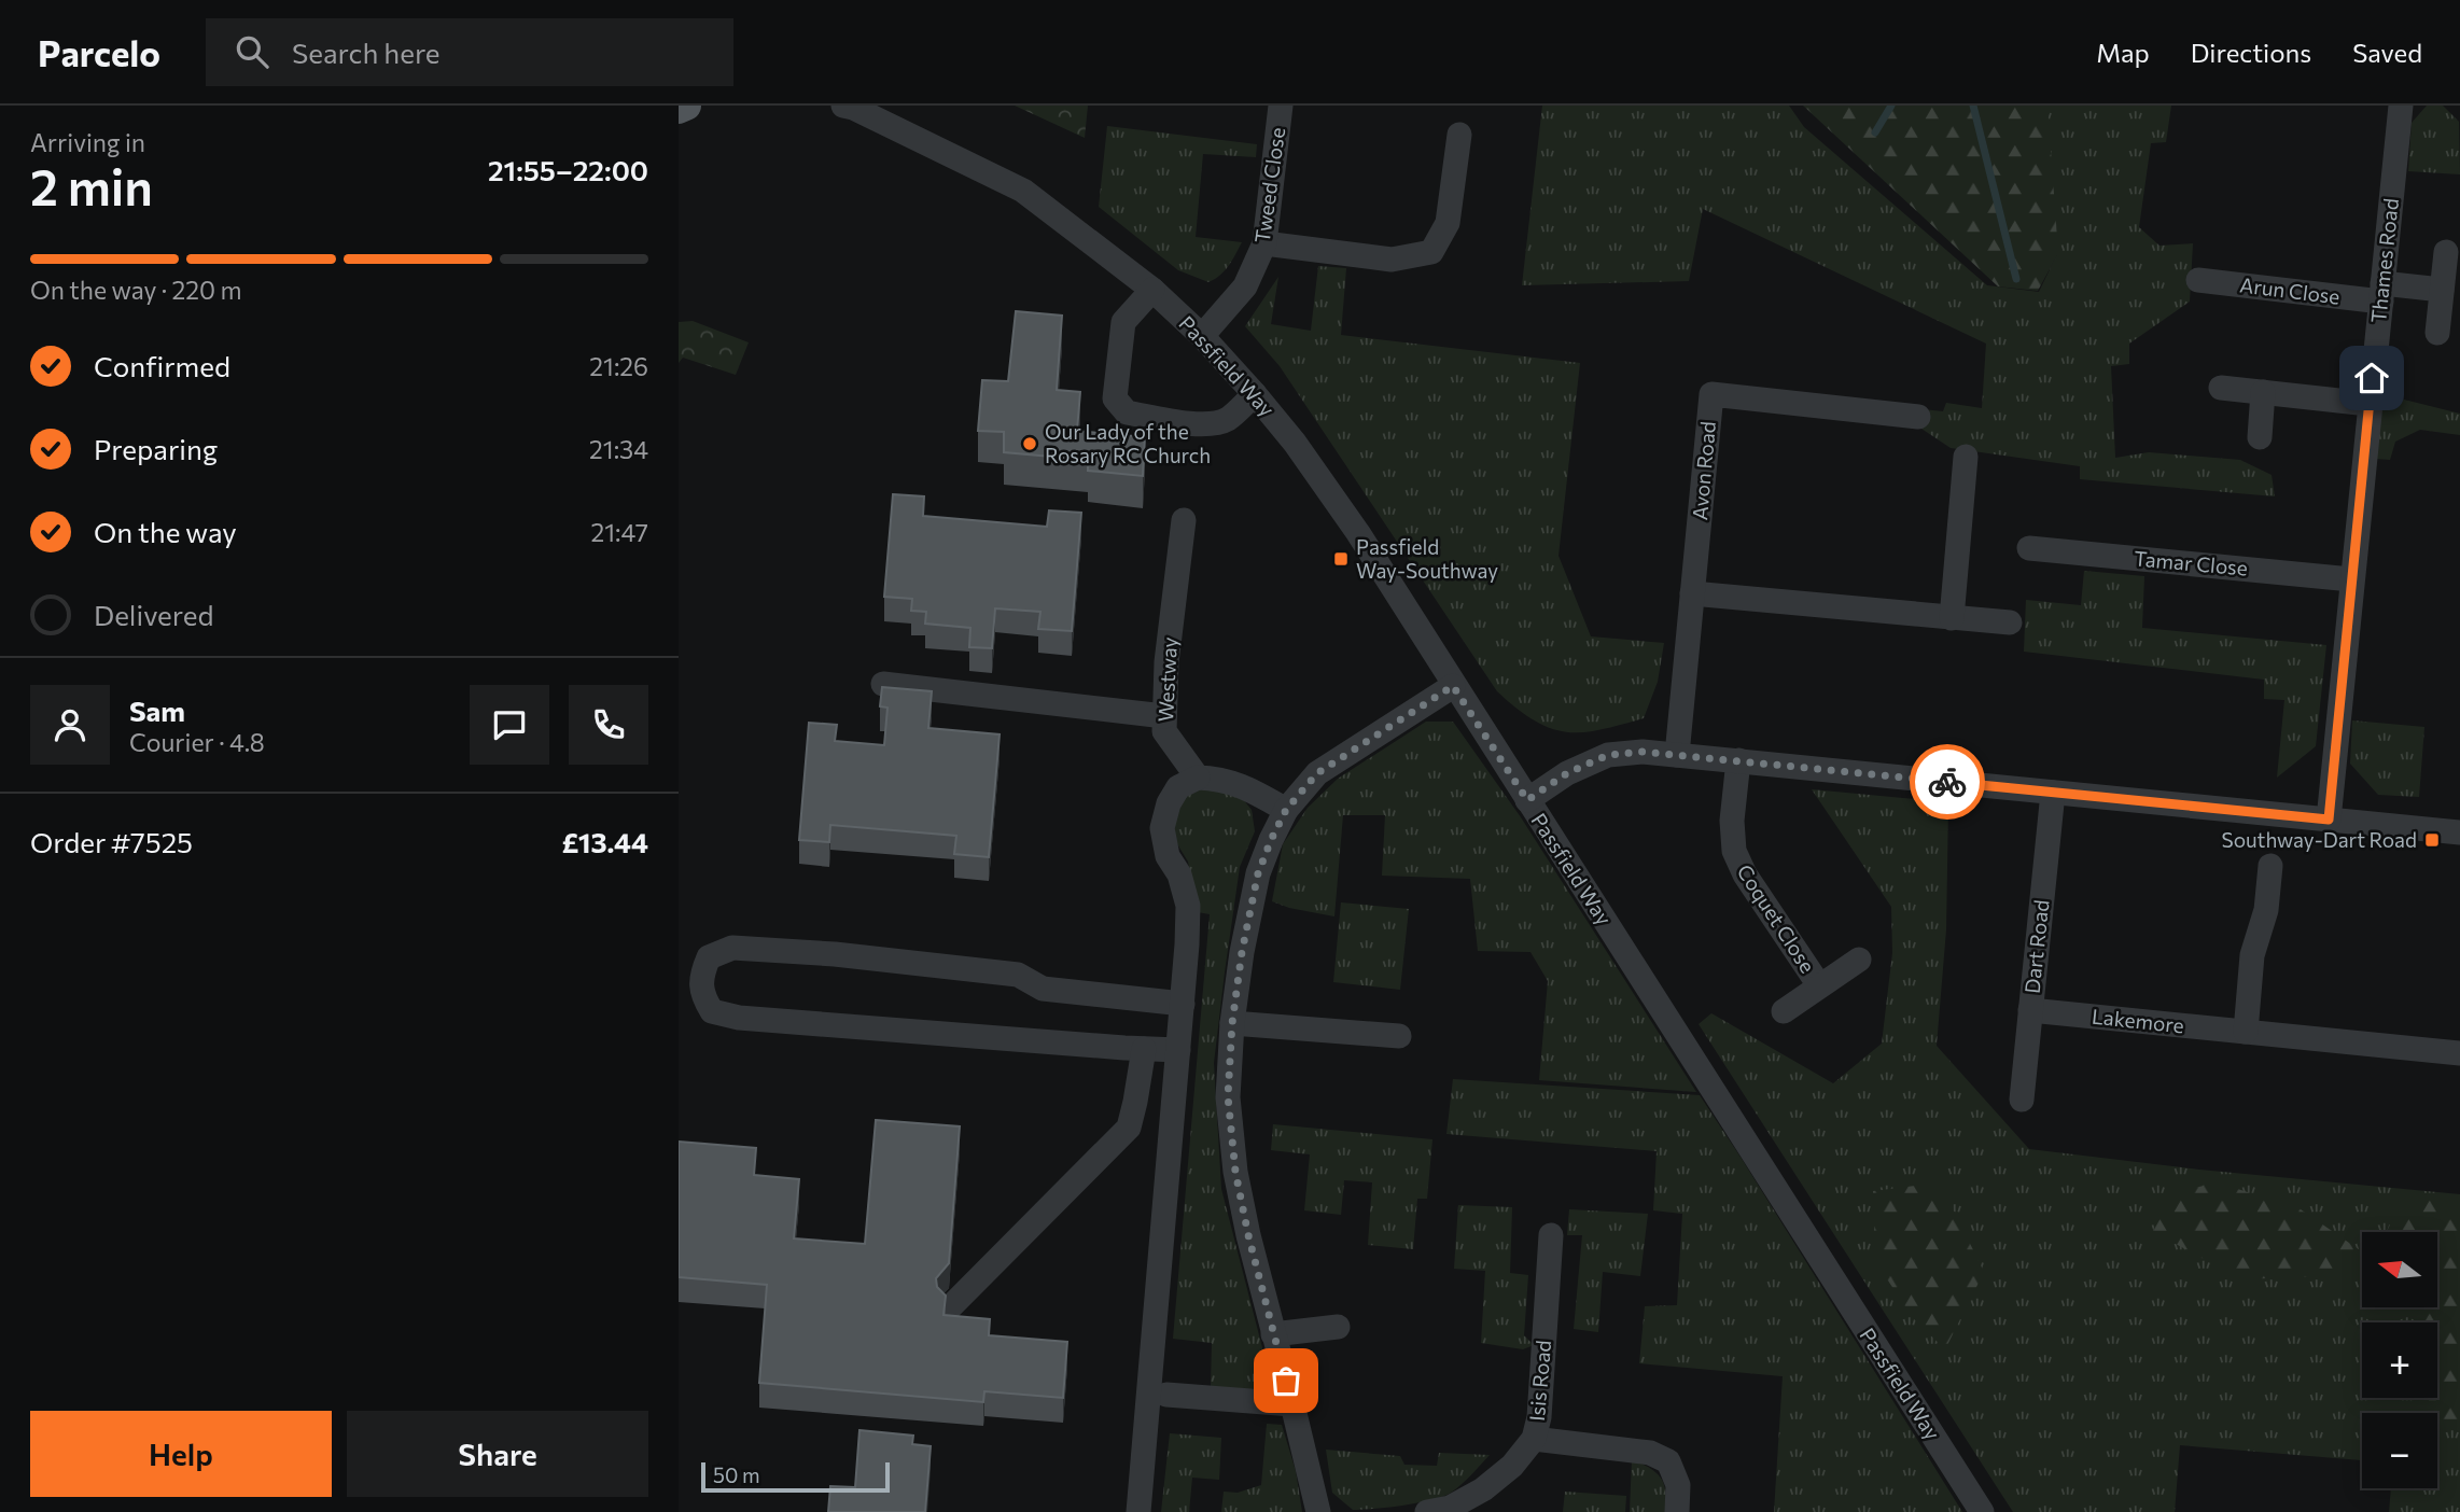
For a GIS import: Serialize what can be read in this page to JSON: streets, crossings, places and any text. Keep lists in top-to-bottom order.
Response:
{
  "streets": {
    "street": [
      "Tweed Close",
      "Thames Road",
      "Arun Close",
      "Passfield Way",
      "Avon Road",
      "Tamar Close",
      "Westway",
      "Coquet Close",
      "Dart Road",
      "Lakemore",
      "Isis Road"
    ]
  },
  "crossings": [
    ["Tweed Close", "Passfield Way"],
    ["Thames Road", "Arun Close"],
    ["Thames Road", "Tamar Close"],
    ["Dart Road", "Lakemore"]
  ],
  "places": {
    "other": ["Our Lady of the Rosary RC Church"],
    "transit": ["Passfield Way-Southway", "Southway-Dart Road"]
  },
  "scale_bar": "50 m",
  "north": "left",
  "page": {
    "header": "Parcelo",
    "search": "Search here",
    "nav": ["Map", "Directions", "Saved"],
    "heading": ["2 min", "Arriving in", "21:55–22:00"],
    "panel": [
      "Sam",
      "Courier · 4.8",
      "Order #7525",
      "£13.44"
    ],
    "bar": "On the way · 220 m",
    "list": [
      ["Confirmed", "21:26"],
      ["Preparing", "21:34"],
      ["On the way", "21:47"],
      "Delivered"
    ],
    "map_buttons": ["+", "−"],
    "buttons": ["Help", "Share"],
    "scale": "50 m"
  }
}
